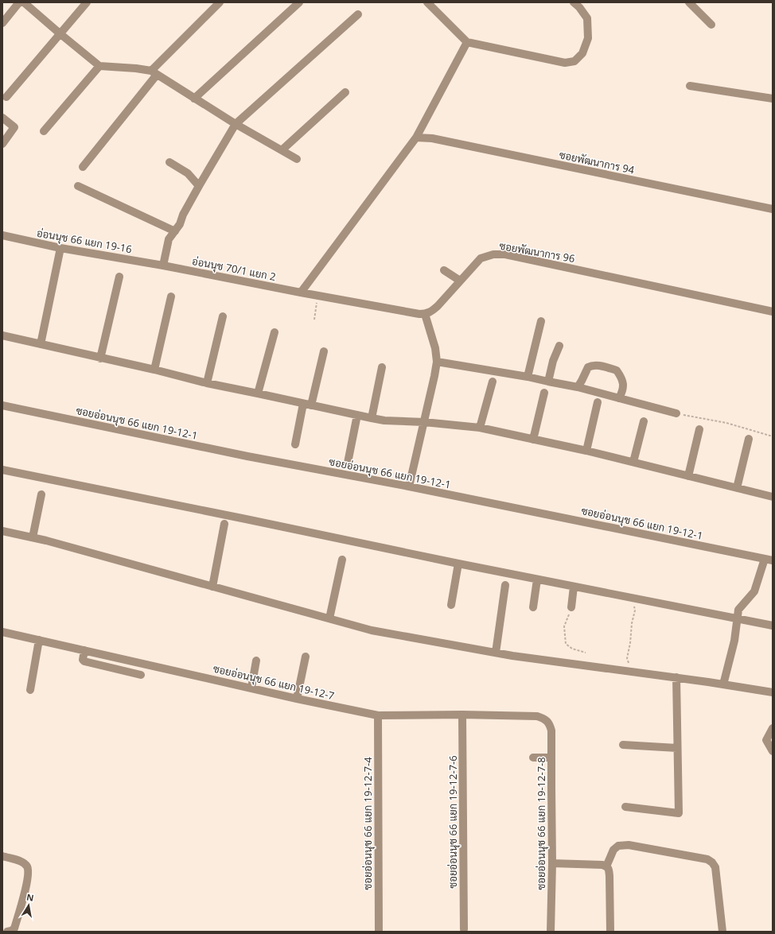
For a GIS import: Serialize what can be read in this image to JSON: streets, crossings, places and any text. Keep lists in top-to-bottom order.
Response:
{
  "streets": {
    "street": [
      "ซอยพัฒนาการ 94",
      "อ่อนนุช 66 แยก 19-16",
      "ซอยพัฒนาการ 96",
      "อ่อนนุช 70/1 แยก 2",
      "ซอยอ่อนนุช 66 แยก 19-12-1",
      "ซอยอ่อนนุช 66 แยก 19-12-7",
      "ซอยอ่อนนุช 66 แยก 19-12-7-6",
      "ซอยอ่อนนุช 66 แยก 19-12-7-4",
      "ซอยอ่อนนุช 66 แยก 19-12-7-8"
    ]
  },
  "crossings": [
    ["อ่อนนุช 66 แยก 19-16", "อ่อนนุช 70/1 แยก 2"],
    ["ซอยอ่อนนุช 66 แยก 19-12-7", "ซอยอ่อนนุช 66 แยก 19-12-7-6"],
    ["ซอยอ่อนนุช 66 แยก 19-12-7", "ซอยอ่อนนุช 66 แยก 19-12-7-4"],
    ["ซอยอ่อนนุช 66 แยก 19-12-7", "ซอยอ่อนนุช 66 แยก 19-12-7-8"]
  ],
  "north": "top"
}
